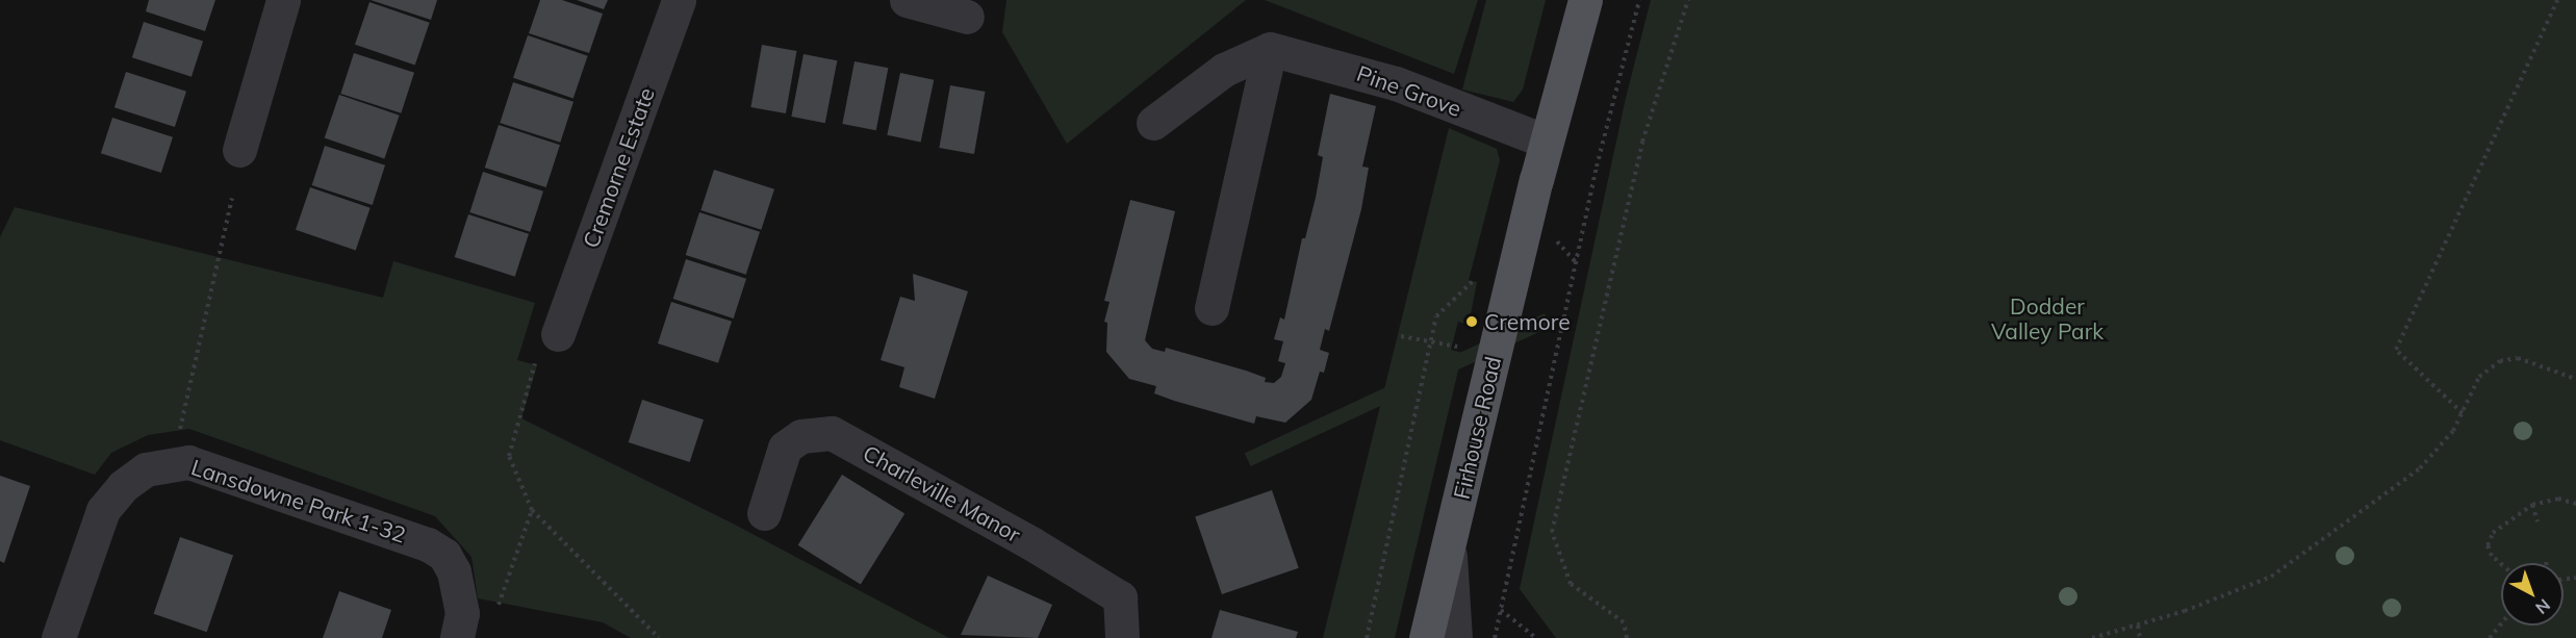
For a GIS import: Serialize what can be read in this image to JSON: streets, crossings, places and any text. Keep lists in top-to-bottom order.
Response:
{
  "streets": {
    "main road": ["Firhouse Road"],
    "street": [
      "Pine Grove",
      "Cremorne Estate",
      "Charleville Manor",
      "Lansdowne Park 1-32"
    ]
  },
  "crossings": [
    ["Pine Grove", "Firhouse Road"]
  ],
  "parks": ["Dodder Valley Park"],
  "places": ["Cremore"],
  "north": "bottom right"
}
